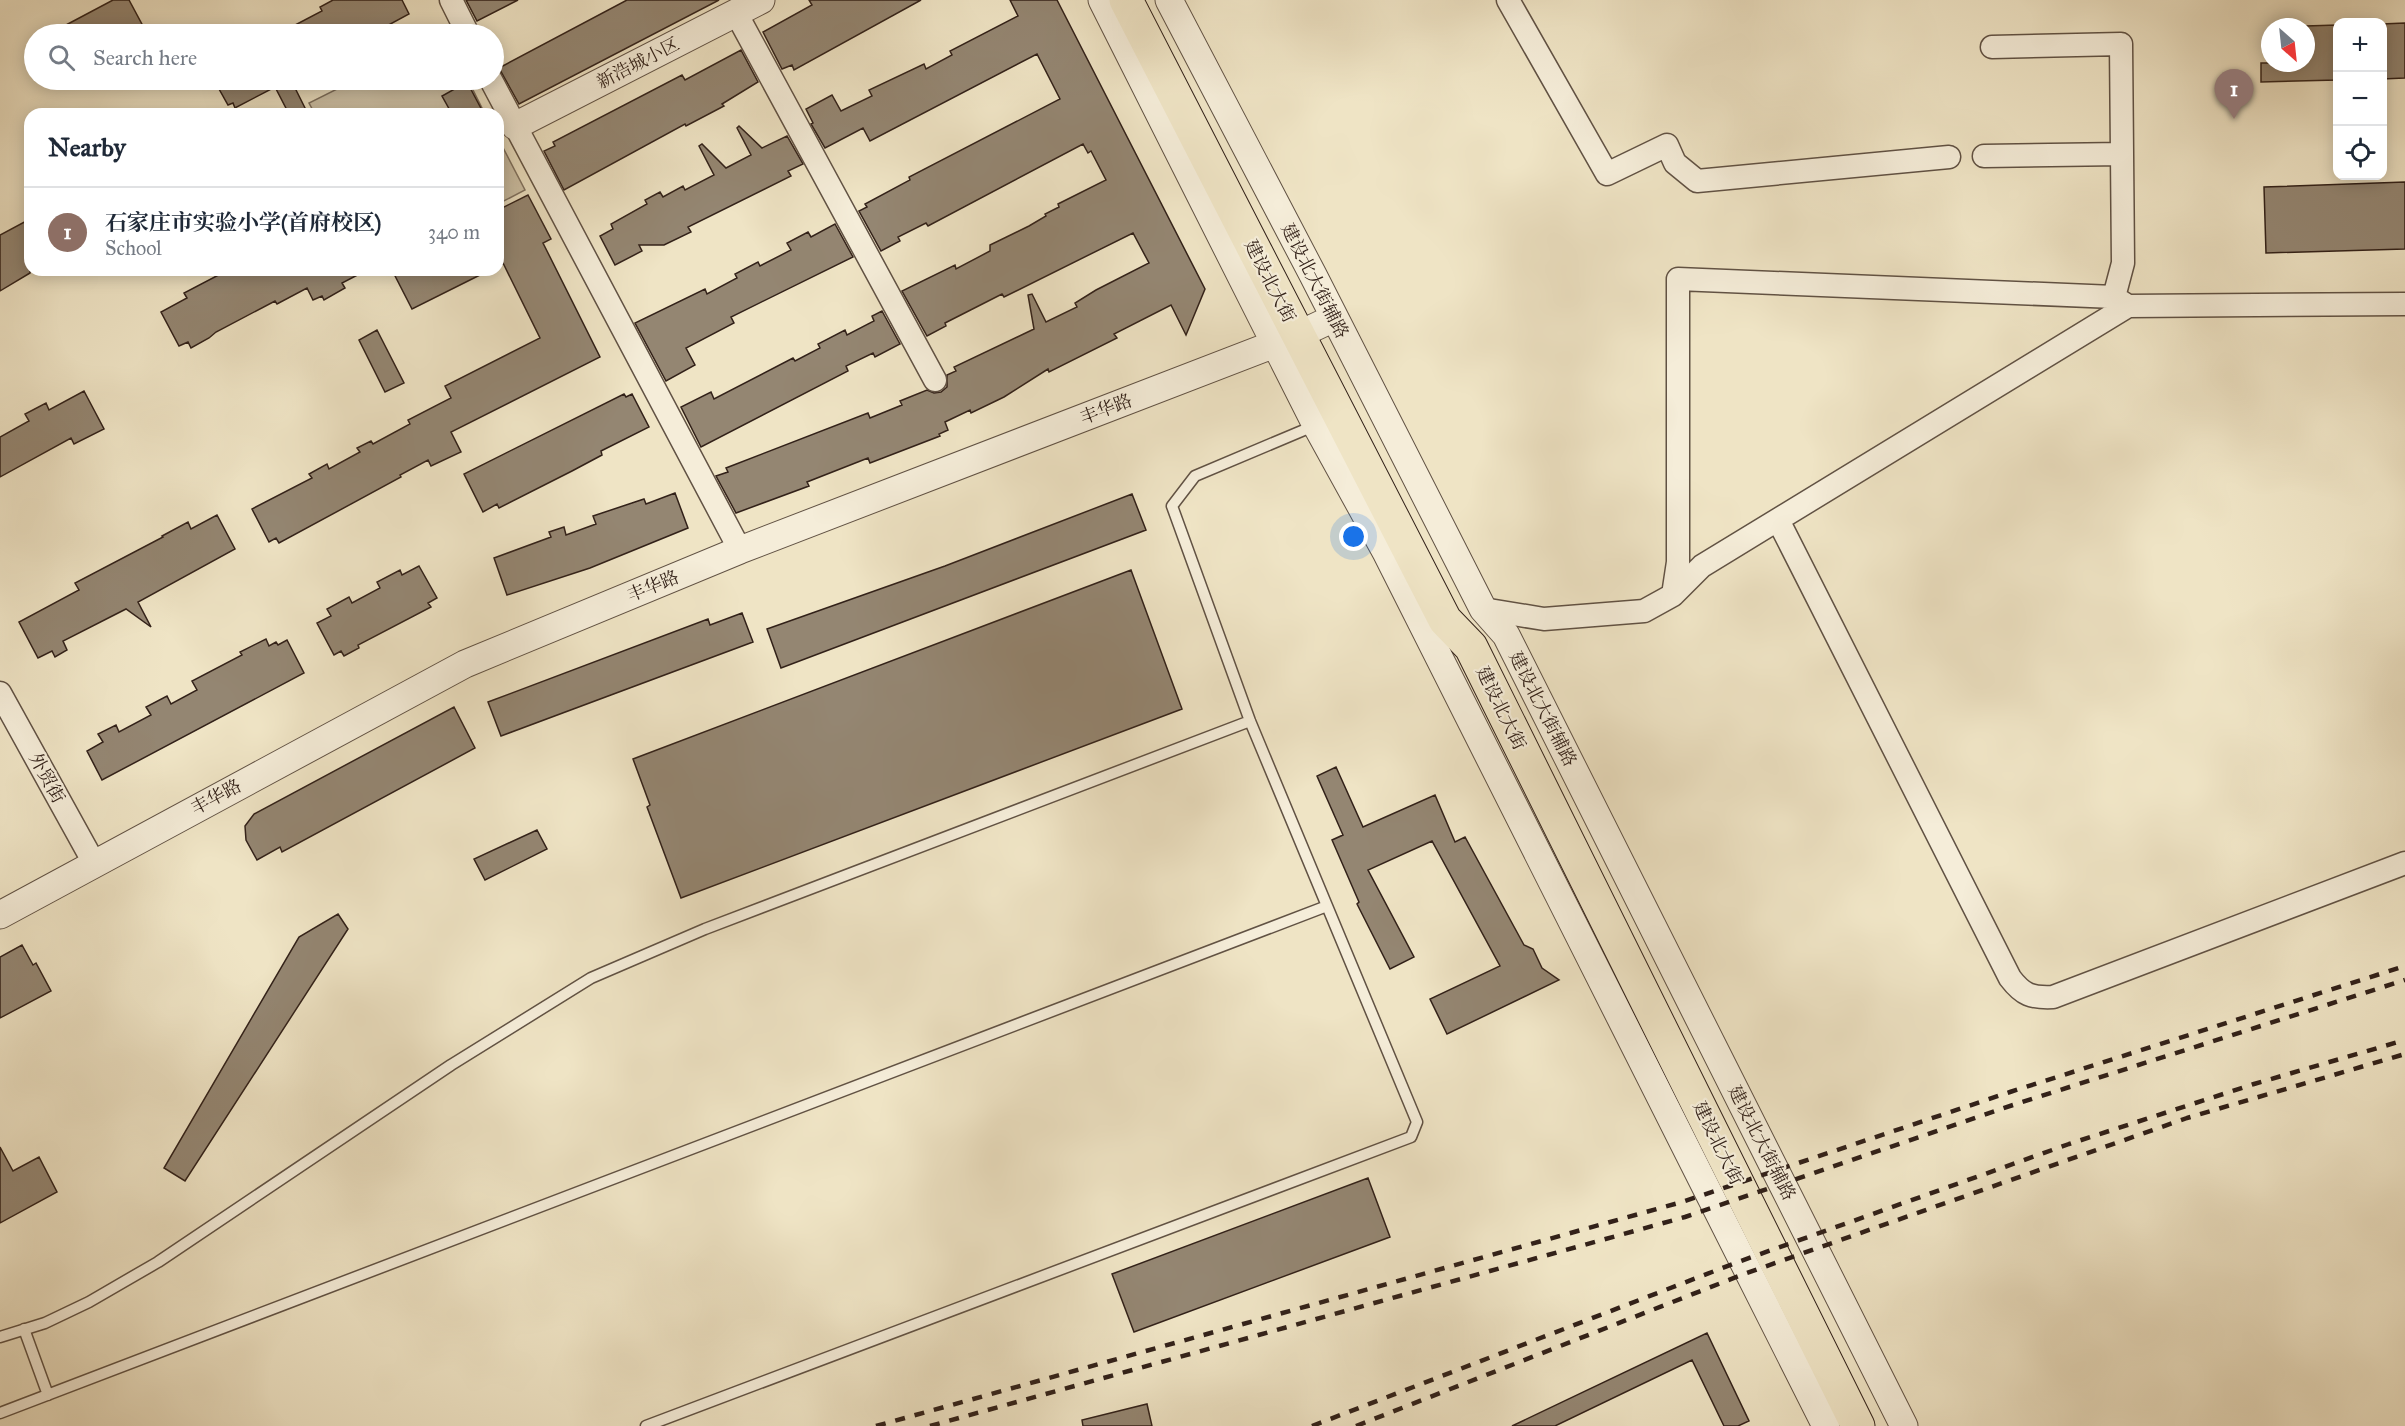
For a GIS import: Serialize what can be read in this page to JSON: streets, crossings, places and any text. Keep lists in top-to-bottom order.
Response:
{
  "streets": {
    "main road": ["建设北大街"],
    "street": [
      "新浩城小区",
      "建设北大街辅路",
      "丰华路",
      "外贸街"
    ]
  },
  "crossings": [
    ["建设北大街", "建设北大街辅路"],
    ["建设北大街", "丰华路"],
    ["建设北大街辅路", "丰华路"],
    ["丰华路", "外贸街"]
  ],
  "north": "bottom right",
  "page": {
    "map_buttons": ["+", "−"],
    "search": "Search here",
    "pins": "1",
    "heading": "Nearby",
    "list": [
      {
        "mark": "1",
        "name": "石家庄市实验小学(首府校区)",
        "note": "School",
        "value": "340 m"
      }
    ]
  }
}
